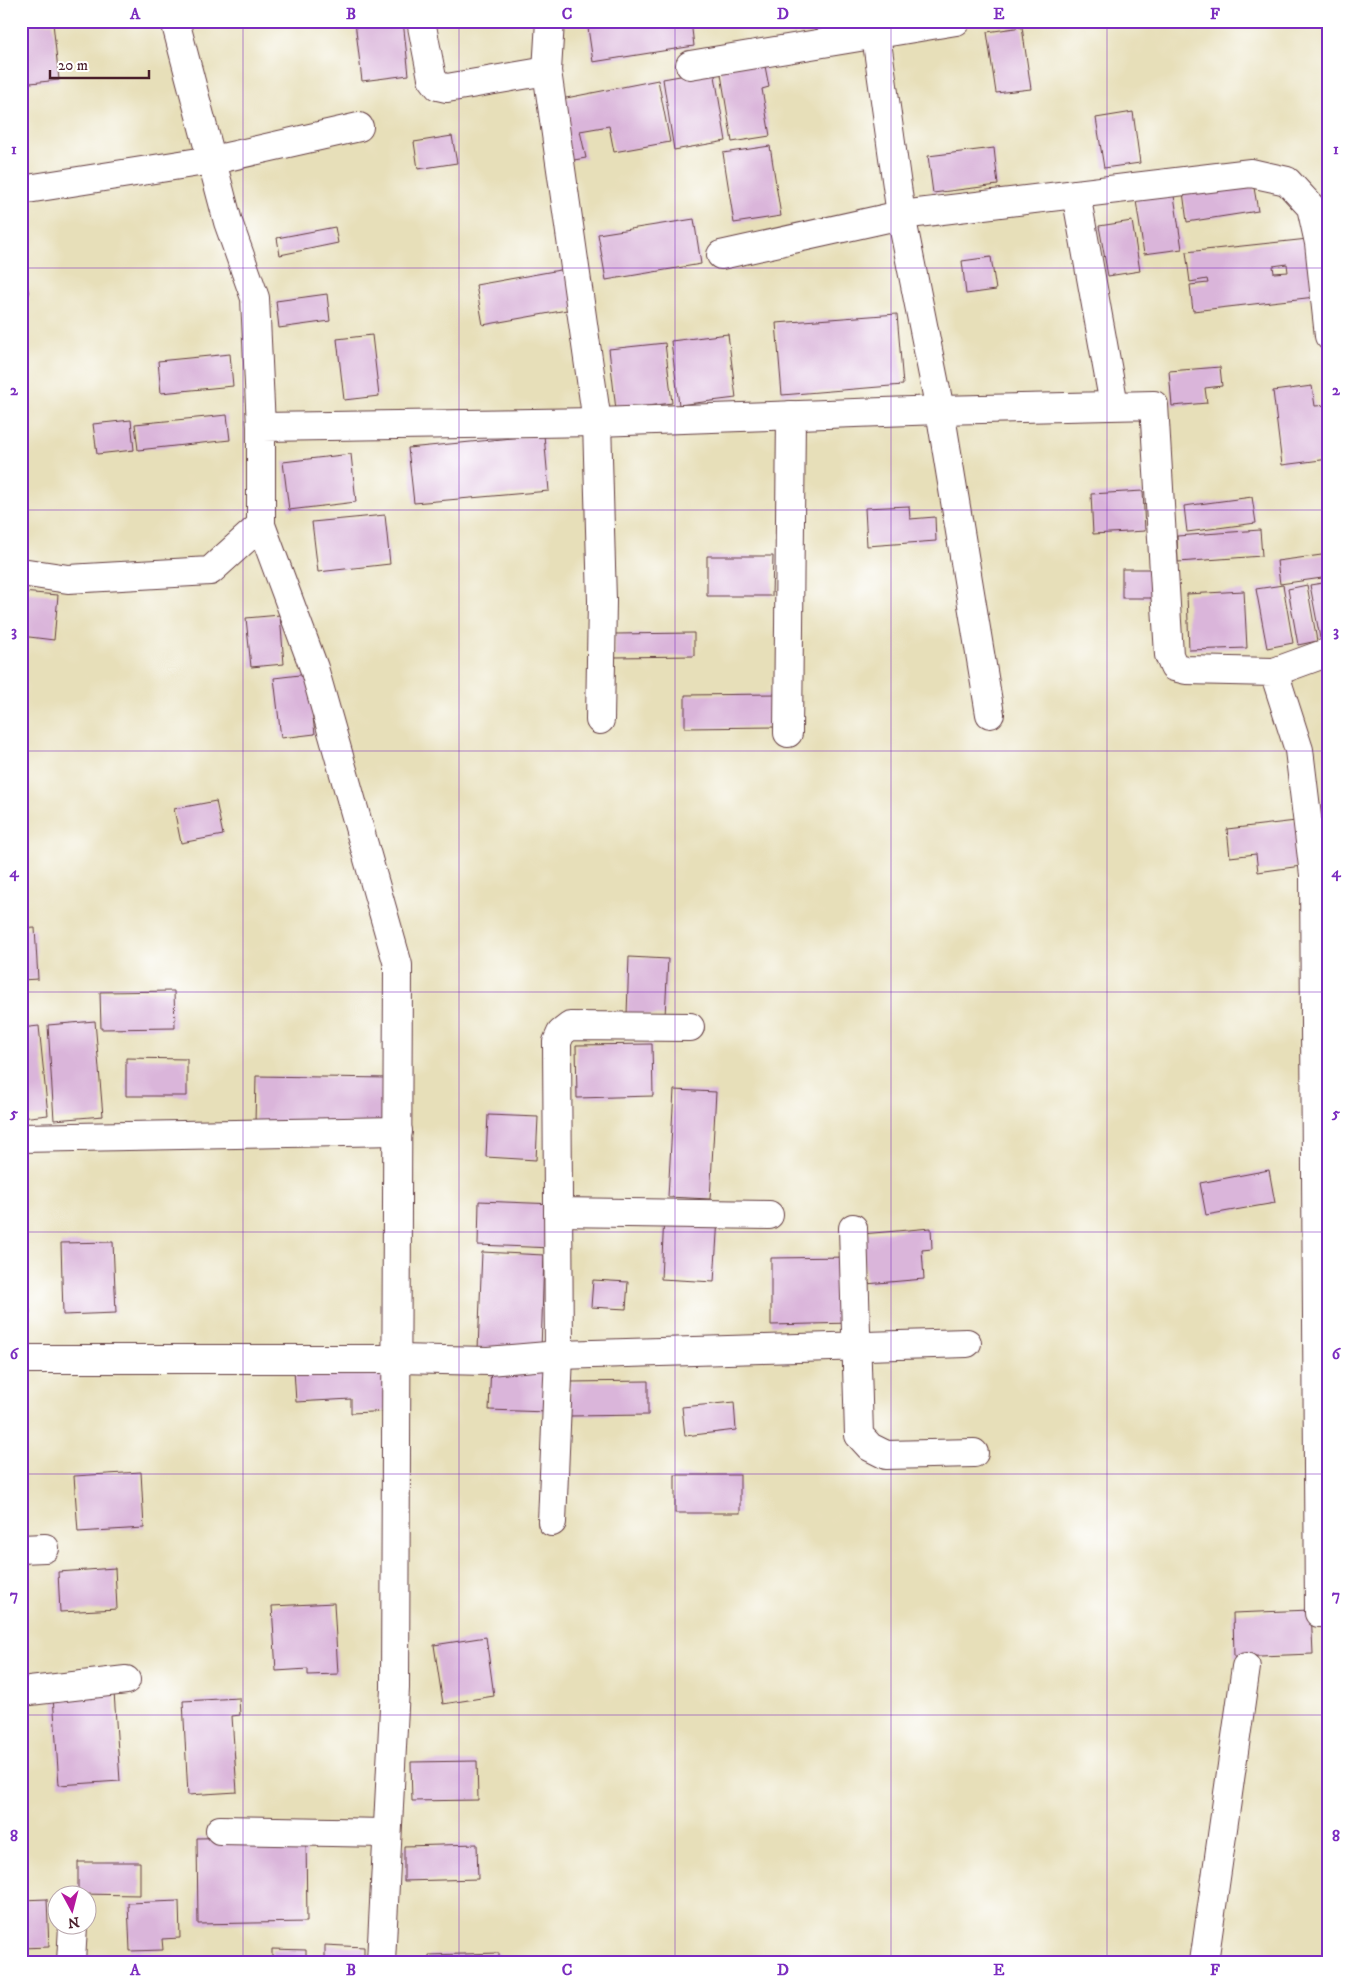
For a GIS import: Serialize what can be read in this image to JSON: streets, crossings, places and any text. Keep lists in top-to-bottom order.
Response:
{
  "scale_bar": "20 m",
  "north": "bottom",
  "grid": {
    "columns": [
      "A",
      "B",
      "C",
      "D",
      "E",
      "F"
    ],
    "rows": [
      "1",
      "2",
      "3",
      "4",
      "5",
      "6",
      "7",
      "8"
    ]
  }
}
